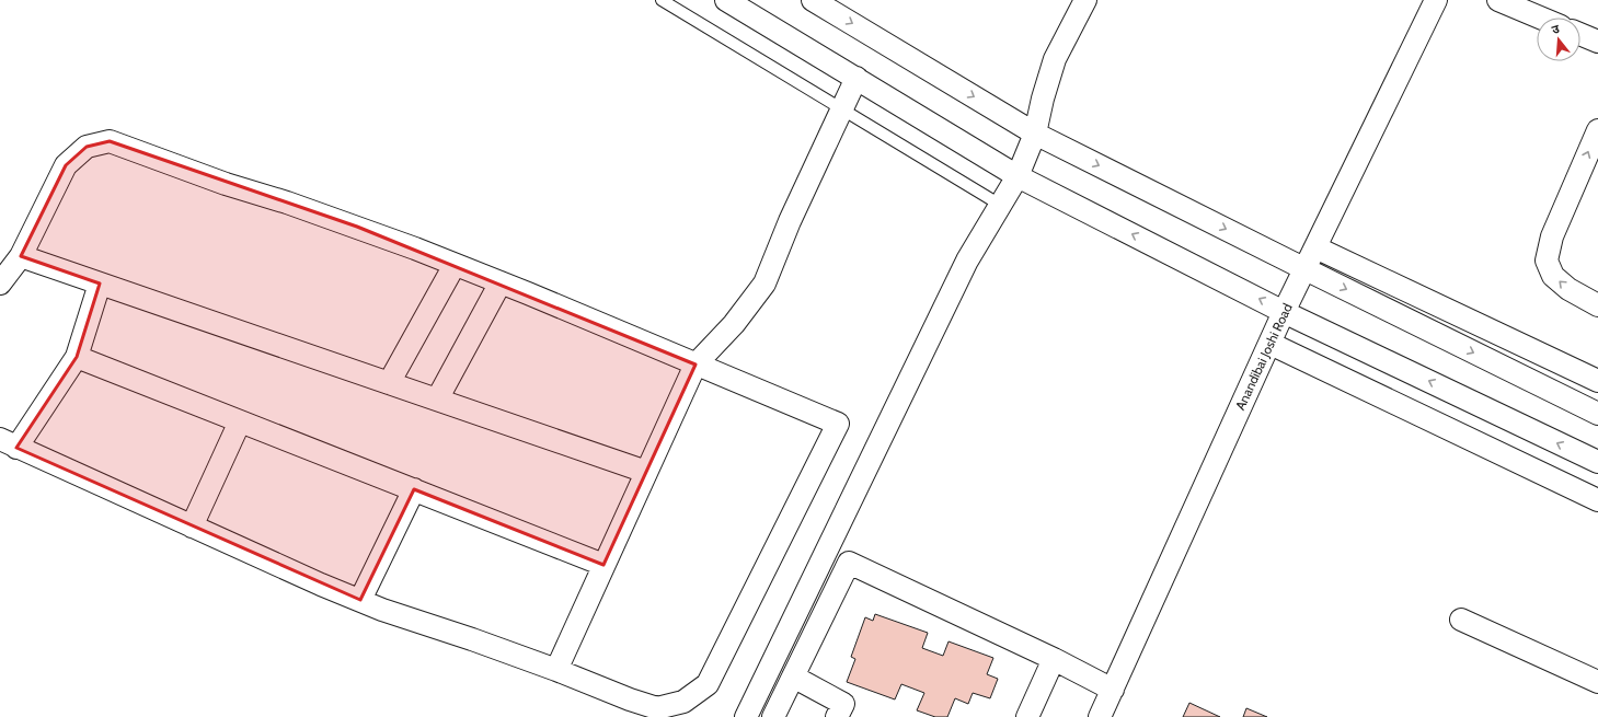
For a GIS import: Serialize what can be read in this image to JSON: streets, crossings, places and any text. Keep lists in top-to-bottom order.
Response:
{
  "streets": {
    "street": ["Anandibai Joshi Road"]
  },
  "north": "top"
}
